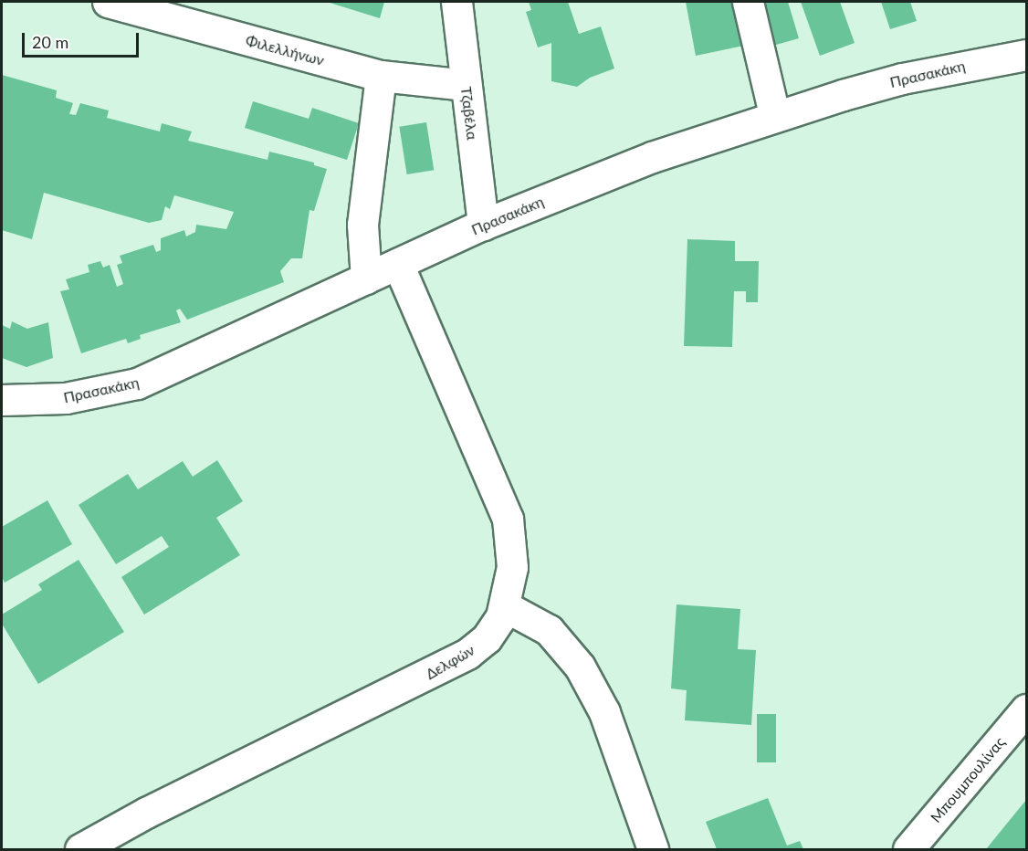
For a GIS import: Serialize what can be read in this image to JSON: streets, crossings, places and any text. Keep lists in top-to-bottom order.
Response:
{
  "streets": {
    "street": [
      "Φιλελλήνων",
      "Πρασακάκη",
      "Τζαβέλα",
      "Δελφών",
      "Μπουμπουλίνας"
    ]
  },
  "crossings": [
    ["Φιλελλήνων", "Τζαβέλα"],
    ["Πρασακάκη", "Τζαβέλα"],
    ["Πρασακάκη", "Δελφών"]
  ],
  "scale_bar": "20 m"
}
